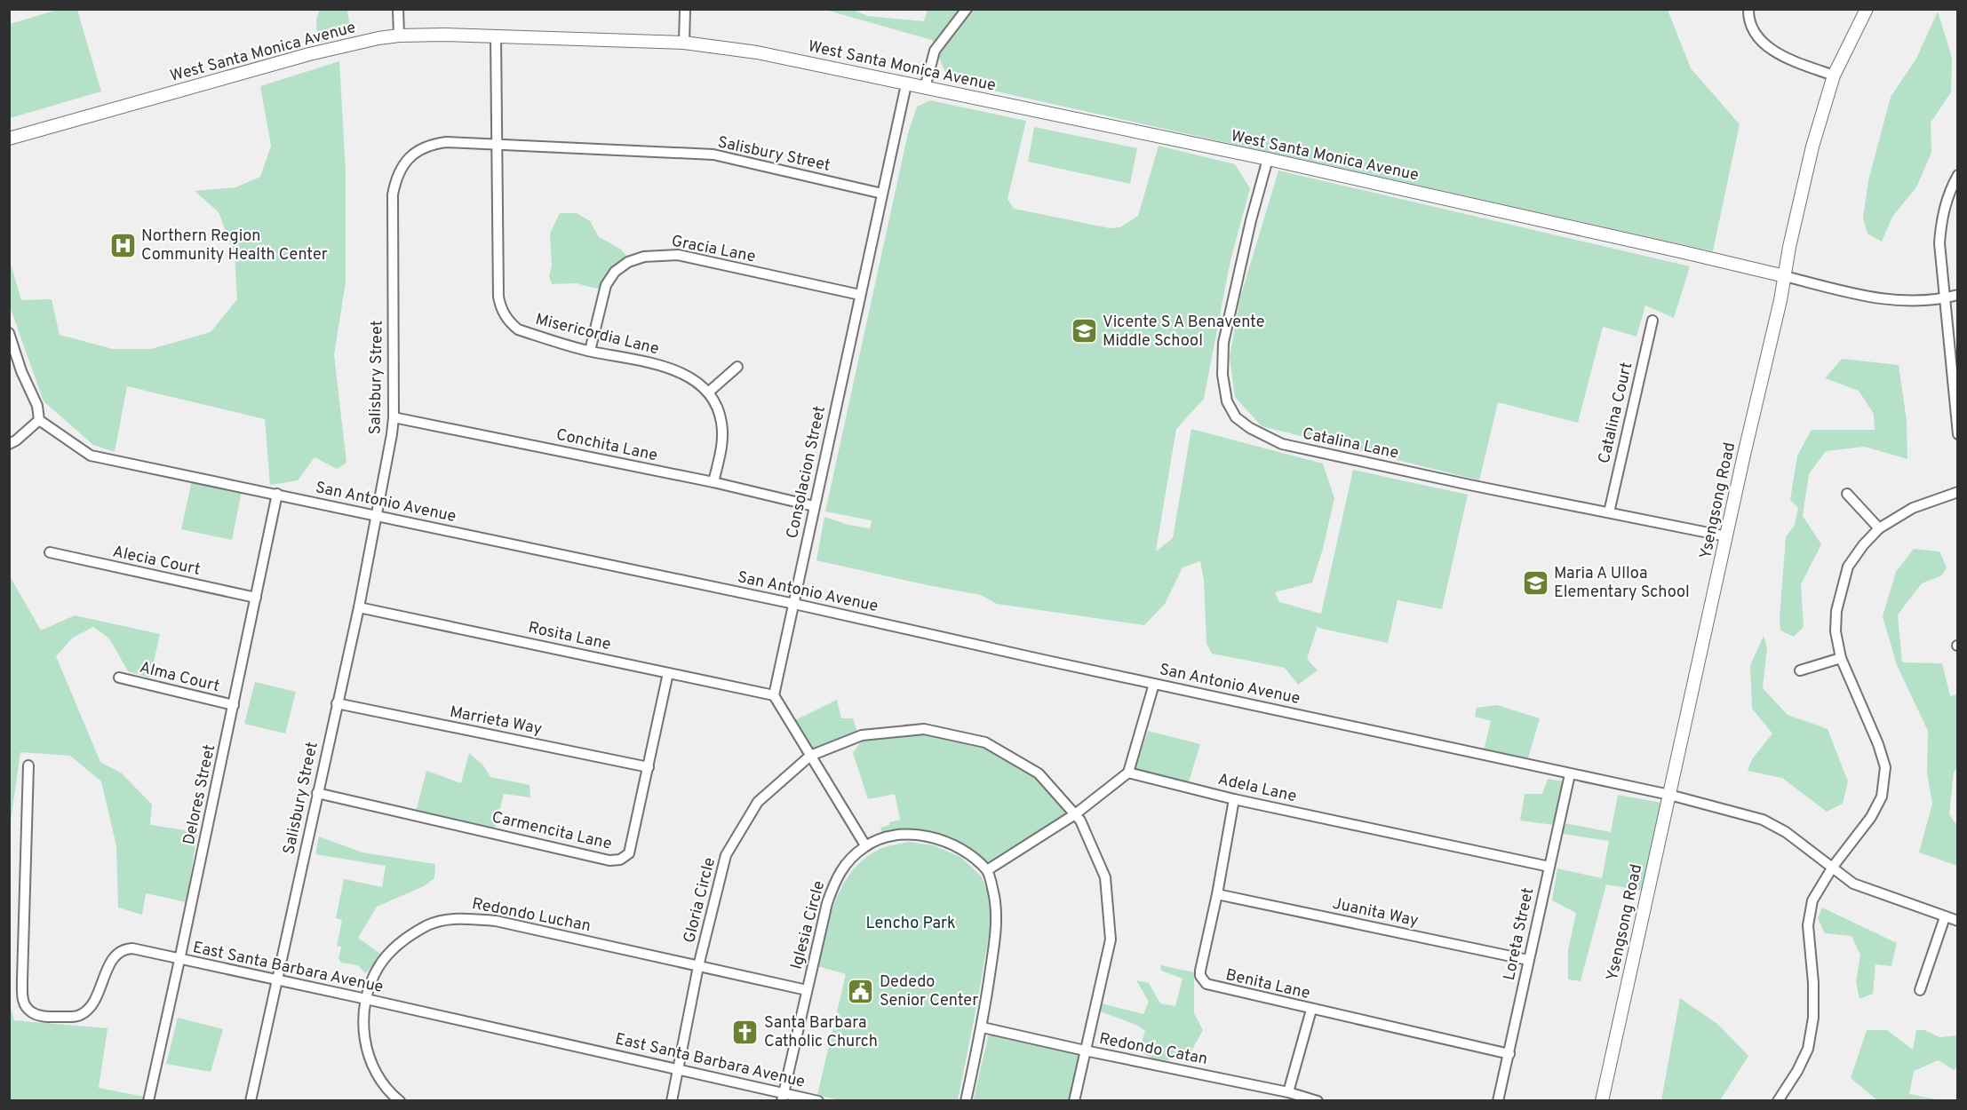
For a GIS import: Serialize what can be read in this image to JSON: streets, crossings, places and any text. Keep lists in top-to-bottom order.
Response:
{
  "streets": {
    "main road": ["West Santa Monica Avenue", "Ysengsong Road"],
    "street": [
      "Salisbury Street",
      "Gracia Lane",
      "Misericordia Lane",
      "Catalina Court",
      "Catalina Lane",
      "Conchita Lane",
      "Consolacion Street",
      "San Antonio Avenue",
      "Alecia Court",
      "Rosita Lane",
      "Alma Court",
      "Marrieta Way",
      "Adela Lane",
      "Delores Street",
      "Carmencita Lane",
      "Gloria Circle",
      "Juanita Way",
      "Redondo Luchan",
      "Iglesia Circle",
      "Loreta Street",
      "East Santa Barbara Avenue",
      "Benita Lane",
      "Redondo Catan"
    ]
  },
  "crossings": [
    ["West Santa Monica Avenue", "Misericordia Lane"],
    ["West Santa Monica Avenue", "Catalina Lane"],
    ["West Santa Monica Avenue", "Consolacion Street"],
    ["West Santa Monica Avenue", "Ysengsong Road"],
    ["Salisbury Street", "Misericordia Lane"],
    ["Salisbury Street", "Conchita Lane"],
    ["Salisbury Street", "Consolacion Street"],
    ["Salisbury Street", "San Antonio Avenue"],
    ["Salisbury Street", "Rosita Lane"],
    ["Salisbury Street", "Marrieta Way"],
    ["Salisbury Street", "Carmencita Lane"],
    ["Salisbury Street", "East Santa Barbara Avenue"],
    ["Gracia Lane", "Misericordia Lane"],
    ["Gracia Lane", "Consolacion Street"],
    ["Misericordia Lane", "Conchita Lane"],
    ["Catalina Court", "Catalina Lane"],
    ["Catalina Lane", "Ysengsong Road"],
    ["Conchita Lane", "Consolacion Street"],
    ["Consolacion Street", "San Antonio Avenue"],
    ["Consolacion Street", "Rosita Lane"],
    ["Ysengsong Road", "San Antonio Avenue"],
    ["San Antonio Avenue", "Delores Street"],
    ["San Antonio Avenue", "Loreta Street"],
    ["Alecia Court", "Delores Street"],
    ["Rosita Lane", "Carmencita Lane"],
    ["Alma Court", "Delores Street"],
    ["Marrieta Way", "Carmencita Lane"],
    ["Adela Lane", "Loreta Street"],
    ["Adela Lane", "Benita Lane"],
    ["Delores Street", "East Santa Barbara Avenue"],
    ["Gloria Circle", "Redondo Luchan"],
    ["Gloria Circle", "East Santa Barbara Avenue"],
    ["Gloria Circle", "Redondo Catan"],
    ["Juanita Way", "Loreta Street"],
    ["Juanita Way", "Benita Lane"],
    ["Redondo Luchan", "Iglesia Circle"],
    ["Redondo Luchan", "East Santa Barbara Avenue"],
    ["Iglesia Circle", "East Santa Barbara Avenue"],
    ["Loreta Street", "Benita Lane"]
  ],
  "parks": ["Lencho Park"],
  "places": {
    "hospital": ["Northern Region Community Health Center"],
    "school or university": ["Vicente S A Benavente Middle School", "Maria A Ulloa Elementary School"],
    "public building": ["Dededo Senior Center"],
    "church": ["Santa Barbara Catholic Church"]
  }
}
